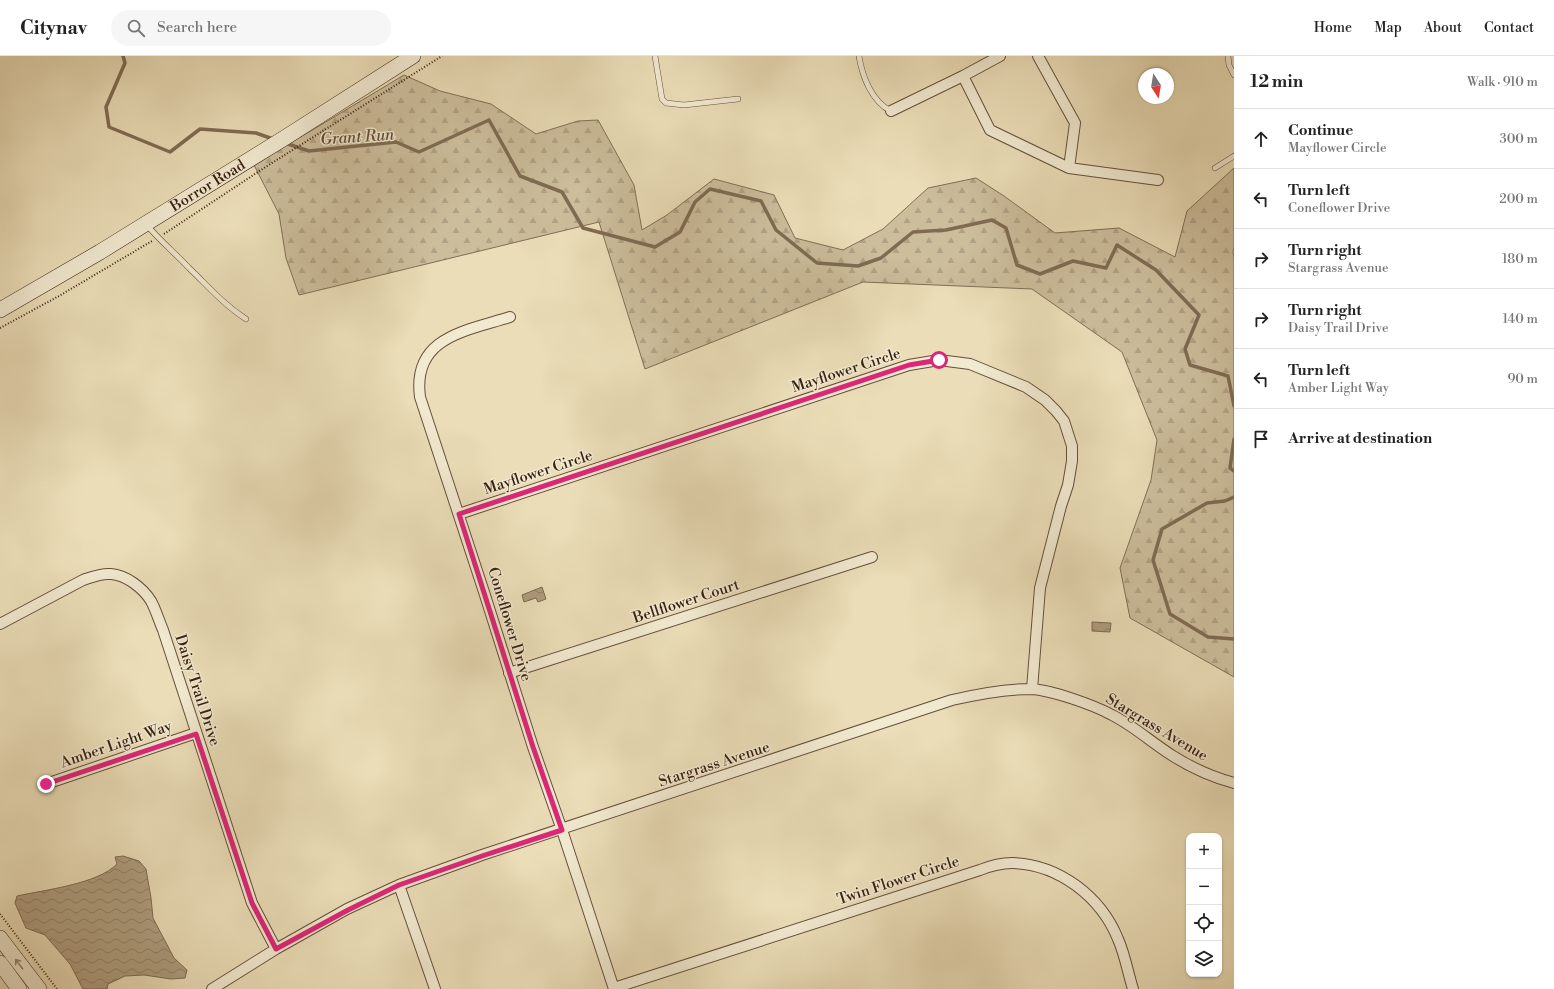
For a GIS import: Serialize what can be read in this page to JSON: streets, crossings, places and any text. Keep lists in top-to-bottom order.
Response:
{
  "streets": {
    "street": [
      "Borror Road",
      "Mayflower Circle",
      "Bellflower Court",
      "Coneflower Drive",
      "Daisy Trail Drive",
      "Stargrass Avenue",
      "Amber Light Way",
      "Twin Flower Circle"
    ]
  },
  "crossings": [
    ["Mayflower Circle", "Coneflower Drive"],
    ["Mayflower Circle", "Stargrass Avenue"],
    ["Bellflower Court", "Coneflower Drive"],
    ["Coneflower Drive", "Stargrass Avenue"],
    ["Coneflower Drive", "Twin Flower Circle"],
    ["Daisy Trail Drive", "Stargrass Avenue"],
    ["Daisy Trail Drive", "Amber Light Way"]
  ],
  "water": ["Grant Run"],
  "north": "bottom",
  "page": {
    "header": "Citynav",
    "search": "Search here",
    "nav": [
      "Home",
      "Map",
      "About",
      "Contact"
    ],
    "heading": ["12 min", "Walk · 910 m"],
    "list": [
      ["Continue", "Mayflower Circle", "300 m"],
      ["Turn left", "Coneflower Drive", "200 m"],
      ["Turn right", "Stargrass Avenue", "180 m"],
      ["Turn right", "Daisy Trail Drive", "140 m"],
      ["Turn left", "Amber Light Way", "90 m"],
      "Arrive at destination"
    ],
    "map_buttons": ["+", "−"]
  }
}
